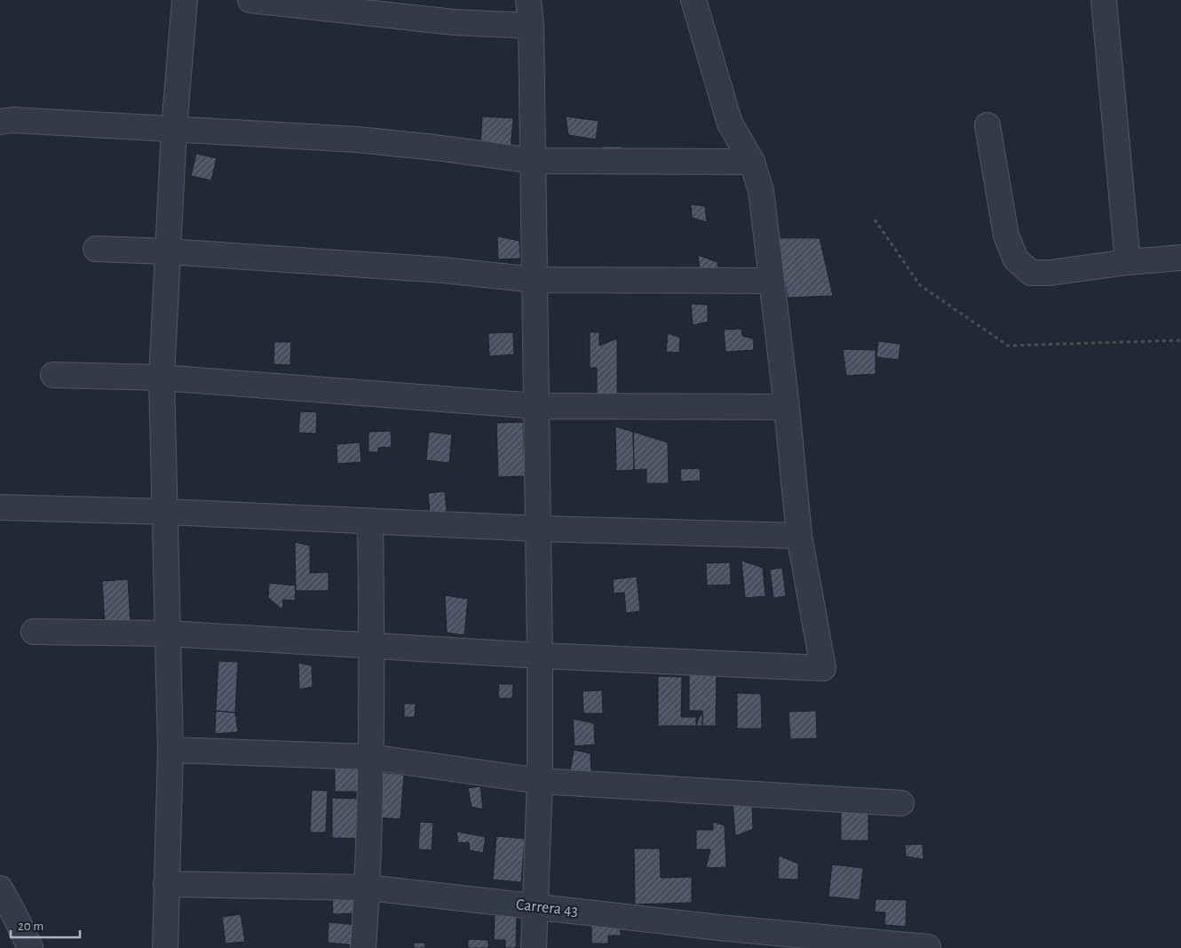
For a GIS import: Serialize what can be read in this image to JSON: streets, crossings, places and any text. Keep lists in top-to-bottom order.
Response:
{
  "streets": {
    "street": ["Carrera 43"]
  },
  "scale_bar": "20 m"
}
